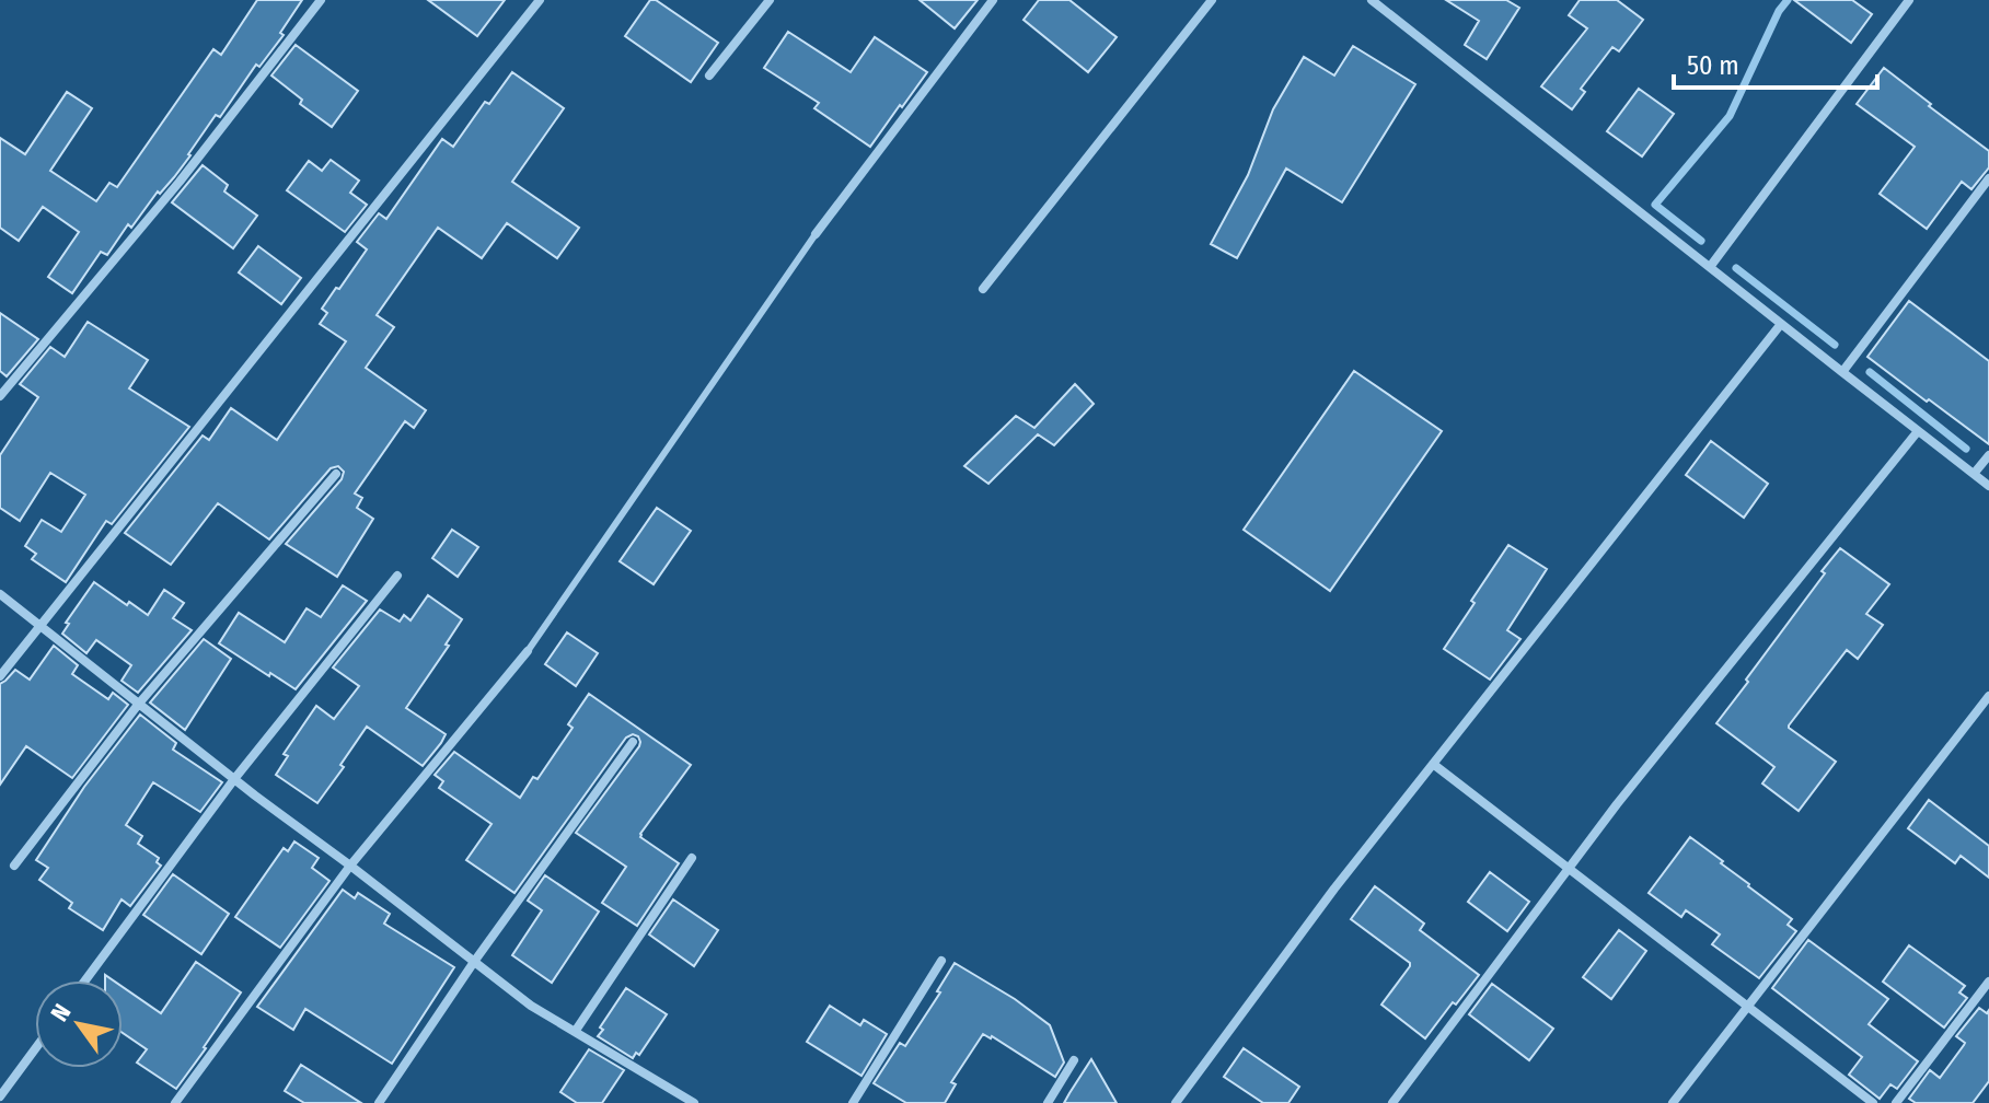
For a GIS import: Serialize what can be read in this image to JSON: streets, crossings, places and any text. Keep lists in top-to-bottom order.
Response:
{
  "scale_bar": "50 m",
  "north": "top left"
}
